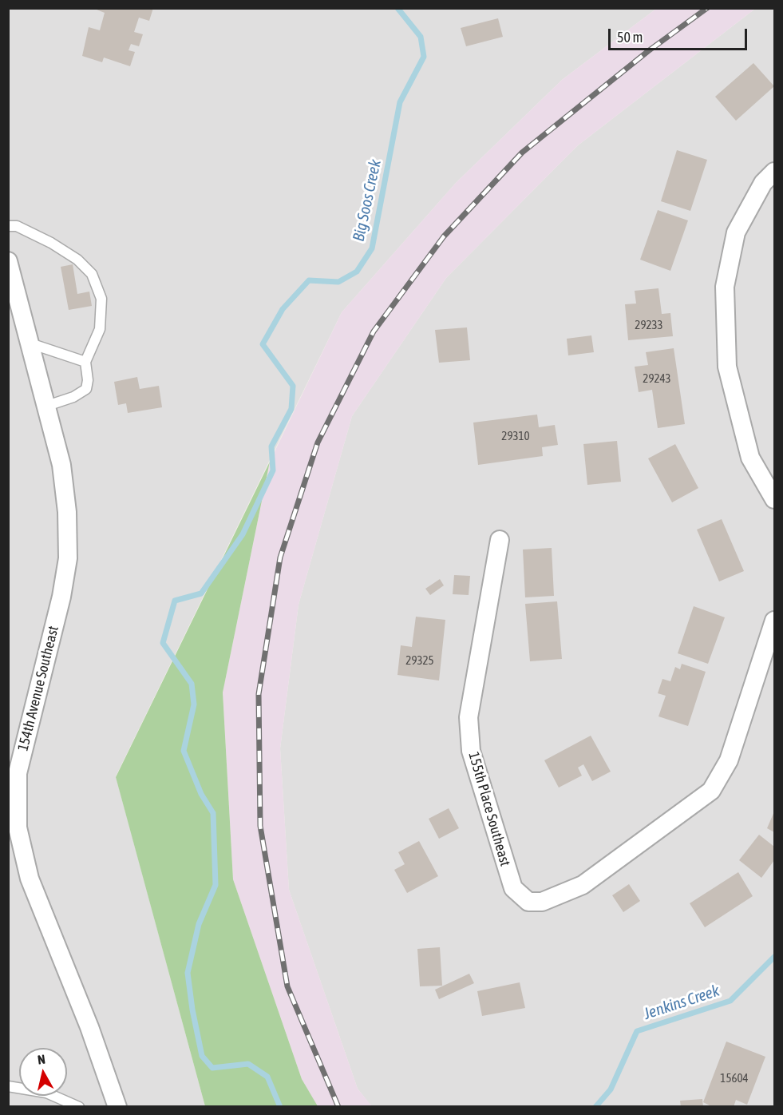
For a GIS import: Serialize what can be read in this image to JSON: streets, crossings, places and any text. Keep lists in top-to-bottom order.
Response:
{
  "streets": {
    "street": ["154th Avenue Southeast", "155th Place Southeast"]
  },
  "water": ["Big Soos Creek", "Jenkins Creek"],
  "house_numbers": [
    "29233",
    "29243",
    "29310",
    "29325",
    "15604"
  ],
  "scale_bar": "50 m",
  "north": "top"
}
